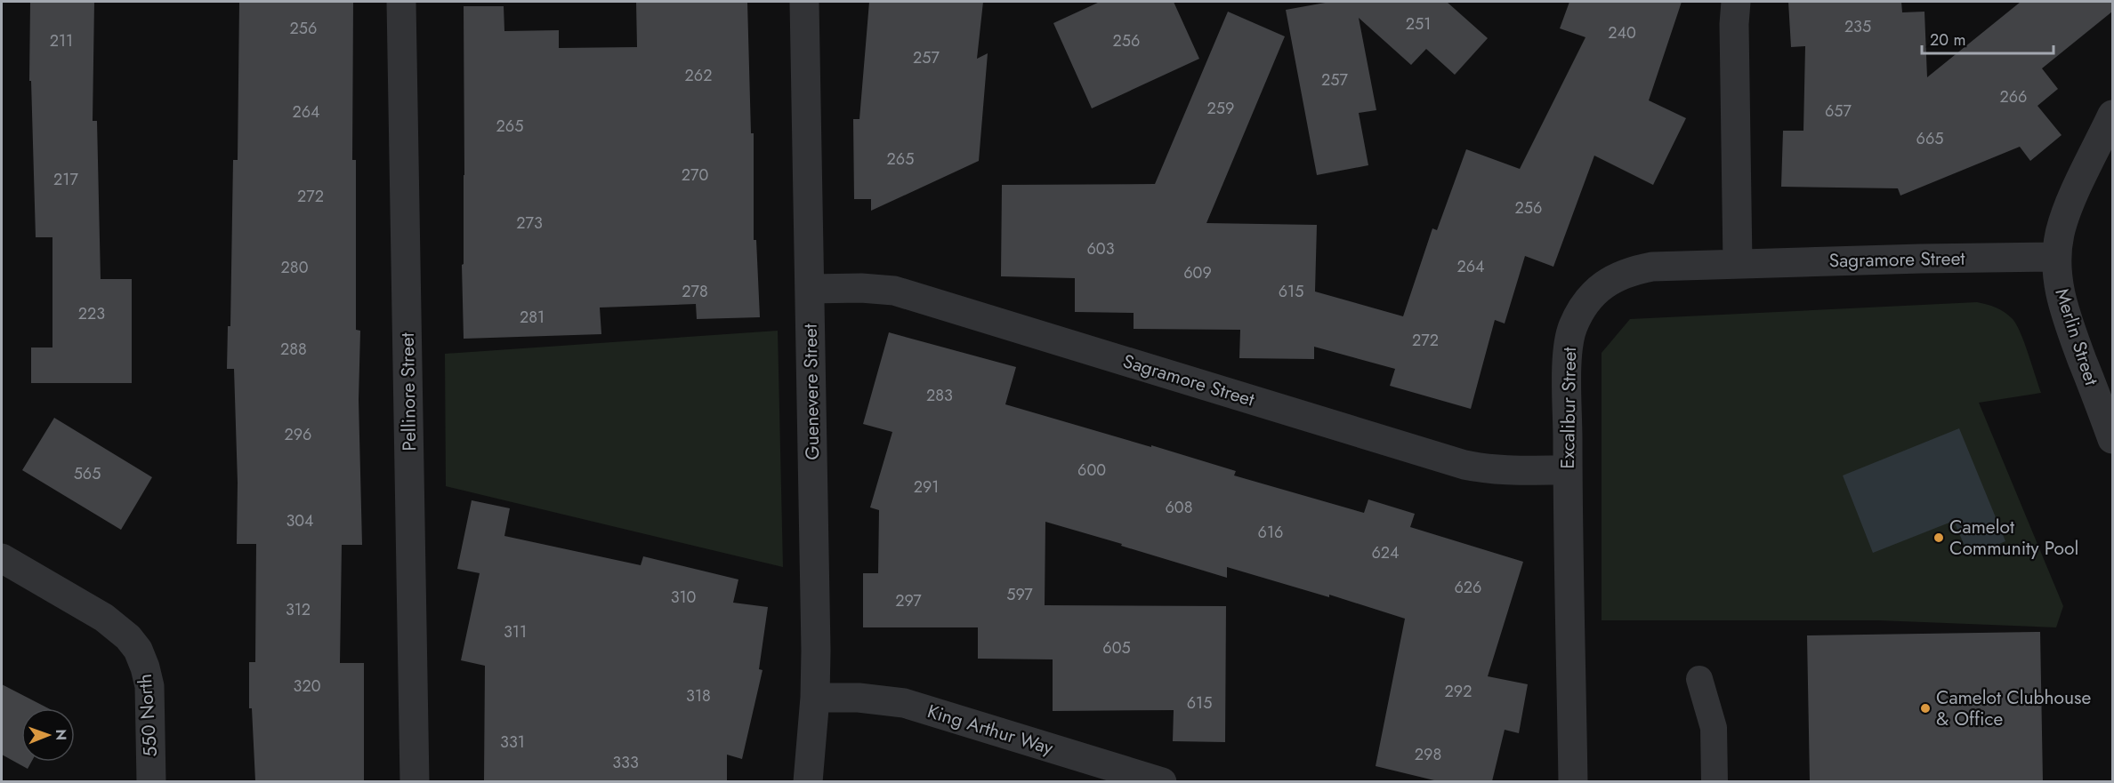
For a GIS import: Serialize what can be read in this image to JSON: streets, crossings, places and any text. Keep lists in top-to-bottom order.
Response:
{
  "streets": {
    "street": [
      "Sagramore Street",
      "Merlin Street",
      "Pellinore Street",
      "Guenevere Street",
      "Excalibur Street",
      "550 North",
      "King Arthur Way"
    ]
  },
  "crossings": [
    ["Sagramore Street", "Merlin Street"],
    ["Sagramore Street", "Guenevere Street"],
    ["Sagramore Street", "Excalibur Street"],
    ["Guenevere Street", "King Arthur Way"]
  ],
  "places": ["Camelot Community Pool", "Camelot Clubhouse & Office"],
  "house_numbers": [
    "251",
    "235",
    "256",
    "240",
    "211",
    "256",
    "257",
    "262",
    "257",
    "266",
    "259",
    "657",
    "264",
    "265",
    "665",
    "265",
    "270",
    "217",
    "272",
    "256",
    "273",
    "603",
    "264",
    "280",
    "609",
    "278",
    "615",
    "223",
    "281",
    "272",
    "288",
    "283",
    "296",
    "600",
    "565",
    "291",
    "608",
    "304",
    "616",
    "624",
    "626",
    "597",
    "310",
    "297",
    "312",
    "311",
    "605",
    "320",
    "292",
    "318",
    "615",
    "331",
    "298",
    "333"
  ],
  "scale_bar": "20 m",
  "north": "right"
}
